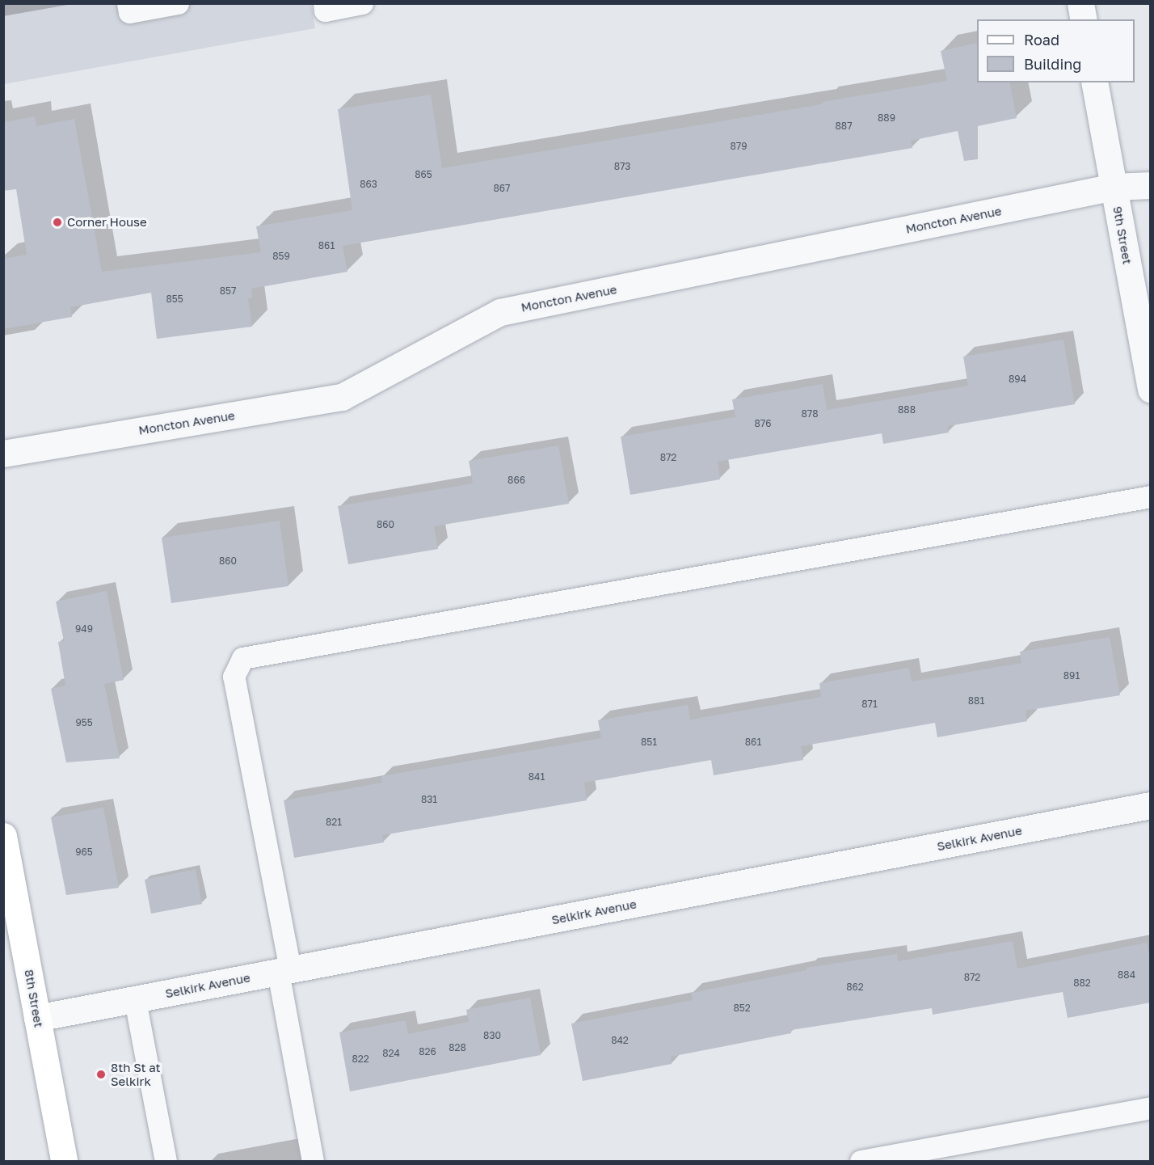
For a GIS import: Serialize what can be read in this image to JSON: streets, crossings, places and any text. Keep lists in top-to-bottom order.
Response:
{
  "streets": {
    "main road": ["8th Street"],
    "street": ["Moncton Avenue", "9th Street", "Selkirk Avenue"]
  },
  "crossings": [
    ["Moncton Avenue", "9th Street"],
    ["Selkirk Avenue", "8th Street"]
  ],
  "places": ["Corner House", "8th St at Selkirk"],
  "house_numbers": [
    "889",
    "887",
    "879",
    "873",
    "865",
    "863",
    "867",
    "861",
    "859",
    "857",
    "855",
    "894",
    "888",
    "878",
    "876",
    "872",
    "866",
    "860",
    "860",
    "949",
    "891",
    "881",
    "871",
    "955",
    "851",
    "861",
    "841",
    "831",
    "821",
    "965",
    "884",
    "872",
    "882",
    "862",
    "852",
    "830",
    "842",
    "828",
    "826",
    "824",
    "822"
  ],
  "legend": ["Road", "Building"]
}
